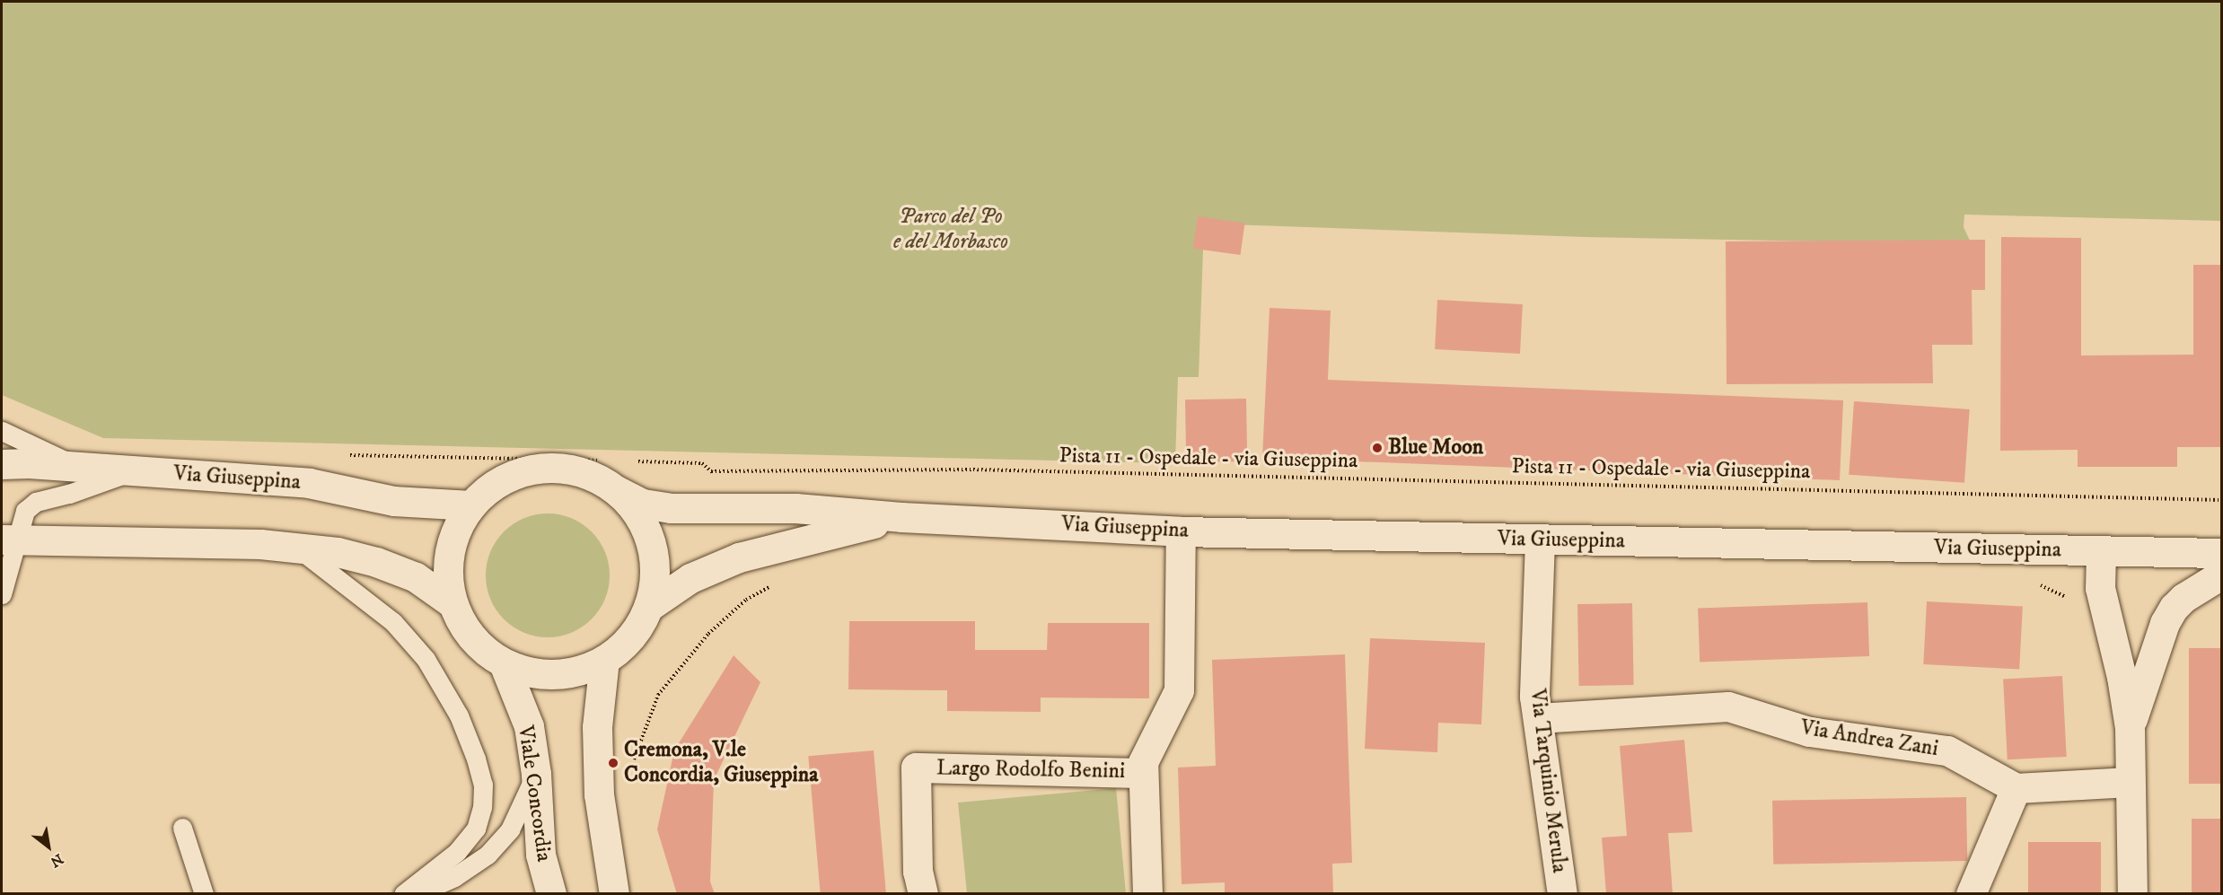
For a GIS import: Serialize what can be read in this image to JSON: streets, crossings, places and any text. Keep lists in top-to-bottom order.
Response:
{
  "streets": {
    "main road": [
      "Via Giuseppina",
      "Via Andrea Zani",
      "Largo Rodolfo Benini",
      "Via Tarquinio Merula",
      "Viale Concordia"
    ],
    "path": ["Pista 11 - Ospedale - via Giuseppina"]
  },
  "crossings": [
    ["Via Giuseppina", "Largo Rodolfo Benini"],
    ["Via Giuseppina", "Via Tarquinio Merula"],
    ["Via Giuseppina", "Viale Concordia"],
    ["Via Andrea Zani", "Via Tarquinio Merula"]
  ],
  "parks": ["Parco del Po e del Morbasco"],
  "places": ["Blue Moon", "Cremona, V.le Concordia, Giuseppina"],
  "north": "bottom right"
}
